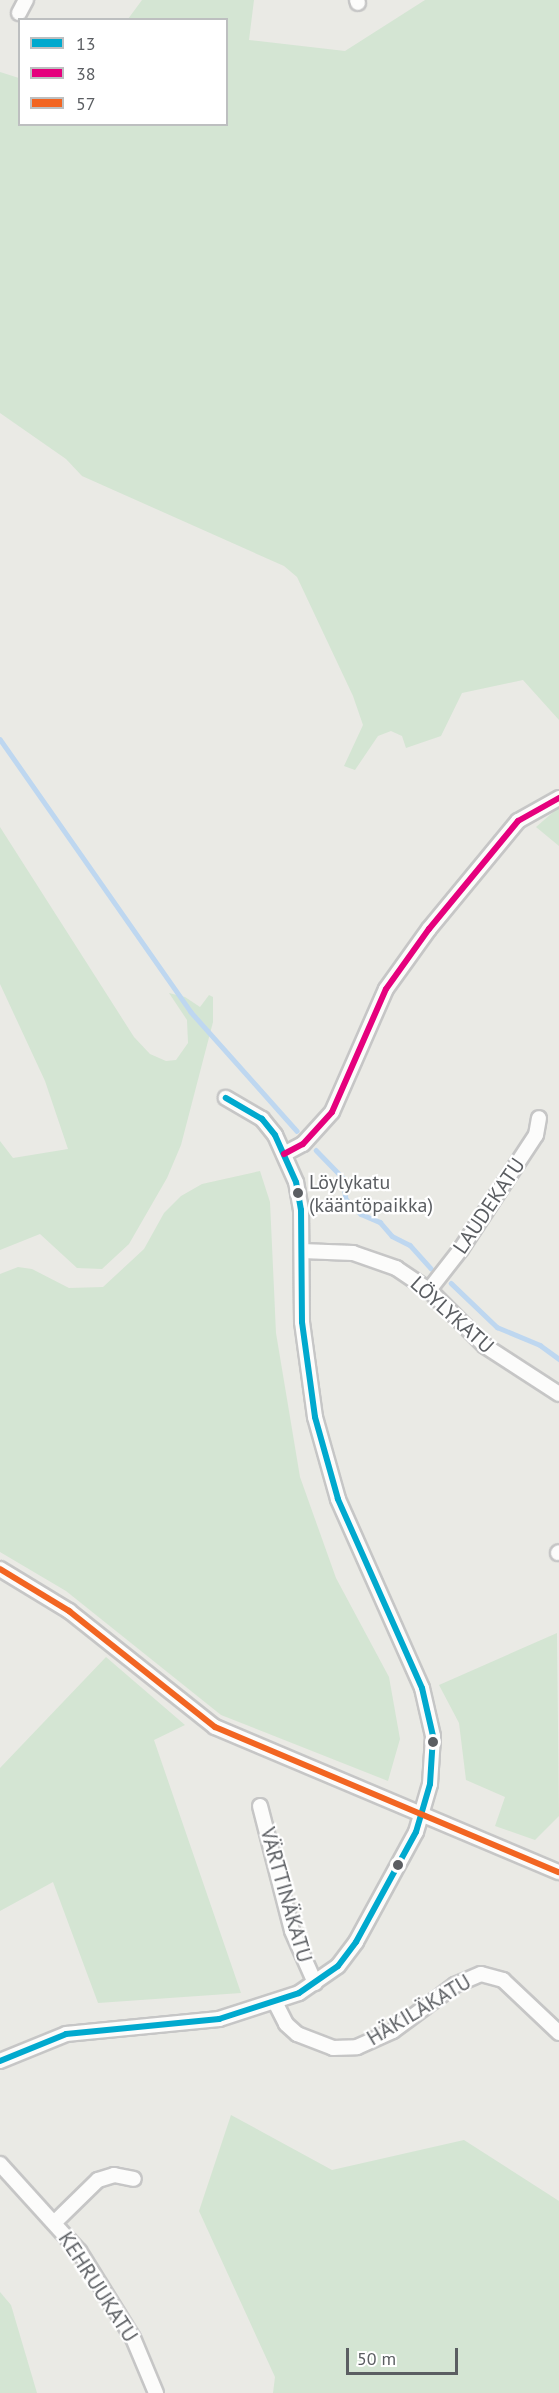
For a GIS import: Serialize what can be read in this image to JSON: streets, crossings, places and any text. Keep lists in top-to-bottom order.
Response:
{
  "streets": {
    "street": [
      "LAUDEKATU",
      "LÖYLYKATU",
      "VÄRTTINÄKATU",
      "HÄKILÄKATU",
      "KEHRUUKATU"
    ]
  },
  "crossings": [
    ["LAUDEKATU", "LÖYLYKATU"]
  ],
  "places": ["Löylykatu (kääntöpaikka)"],
  "lines": ["transit line 38", "transit line 13", "transit line 57"],
  "legend": ["13", "38", "57"],
  "scale_bar": "50 m"
}
